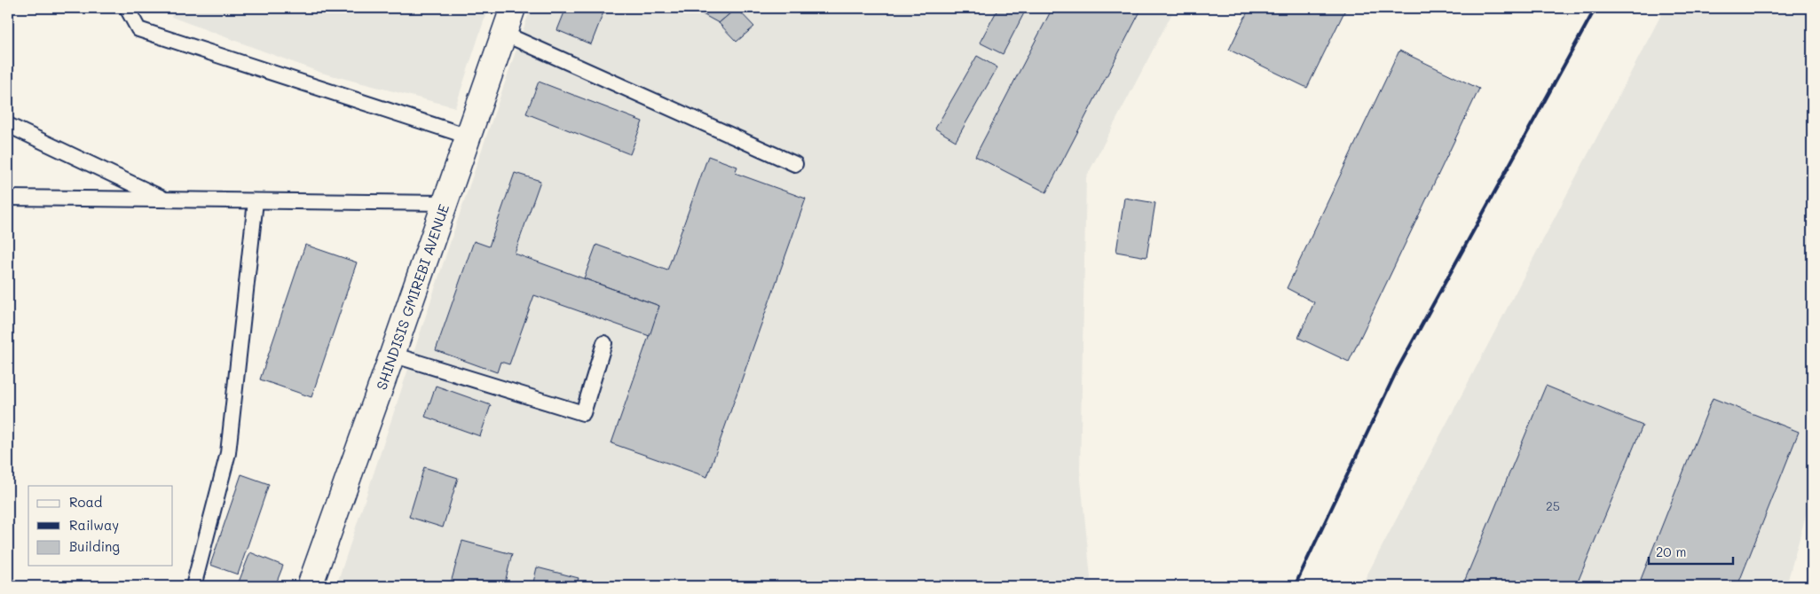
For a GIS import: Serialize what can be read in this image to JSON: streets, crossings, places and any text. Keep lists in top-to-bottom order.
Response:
{
  "streets": {
    "main road": ["SHINDISIS GMIREBI AVENUE"]
  },
  "house_numbers": ["25"],
  "legend": ["Road", "Railway", "Building"],
  "scale_bar": "20 m"
}
